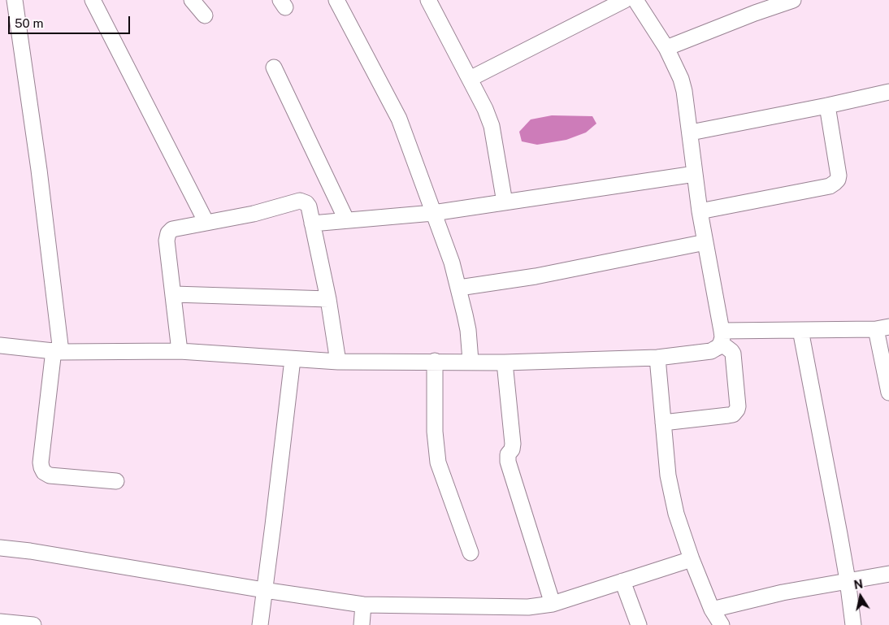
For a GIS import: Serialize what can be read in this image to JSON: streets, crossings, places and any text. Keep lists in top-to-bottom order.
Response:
{
  "scale_bar": "50 m",
  "north": "top"
}
